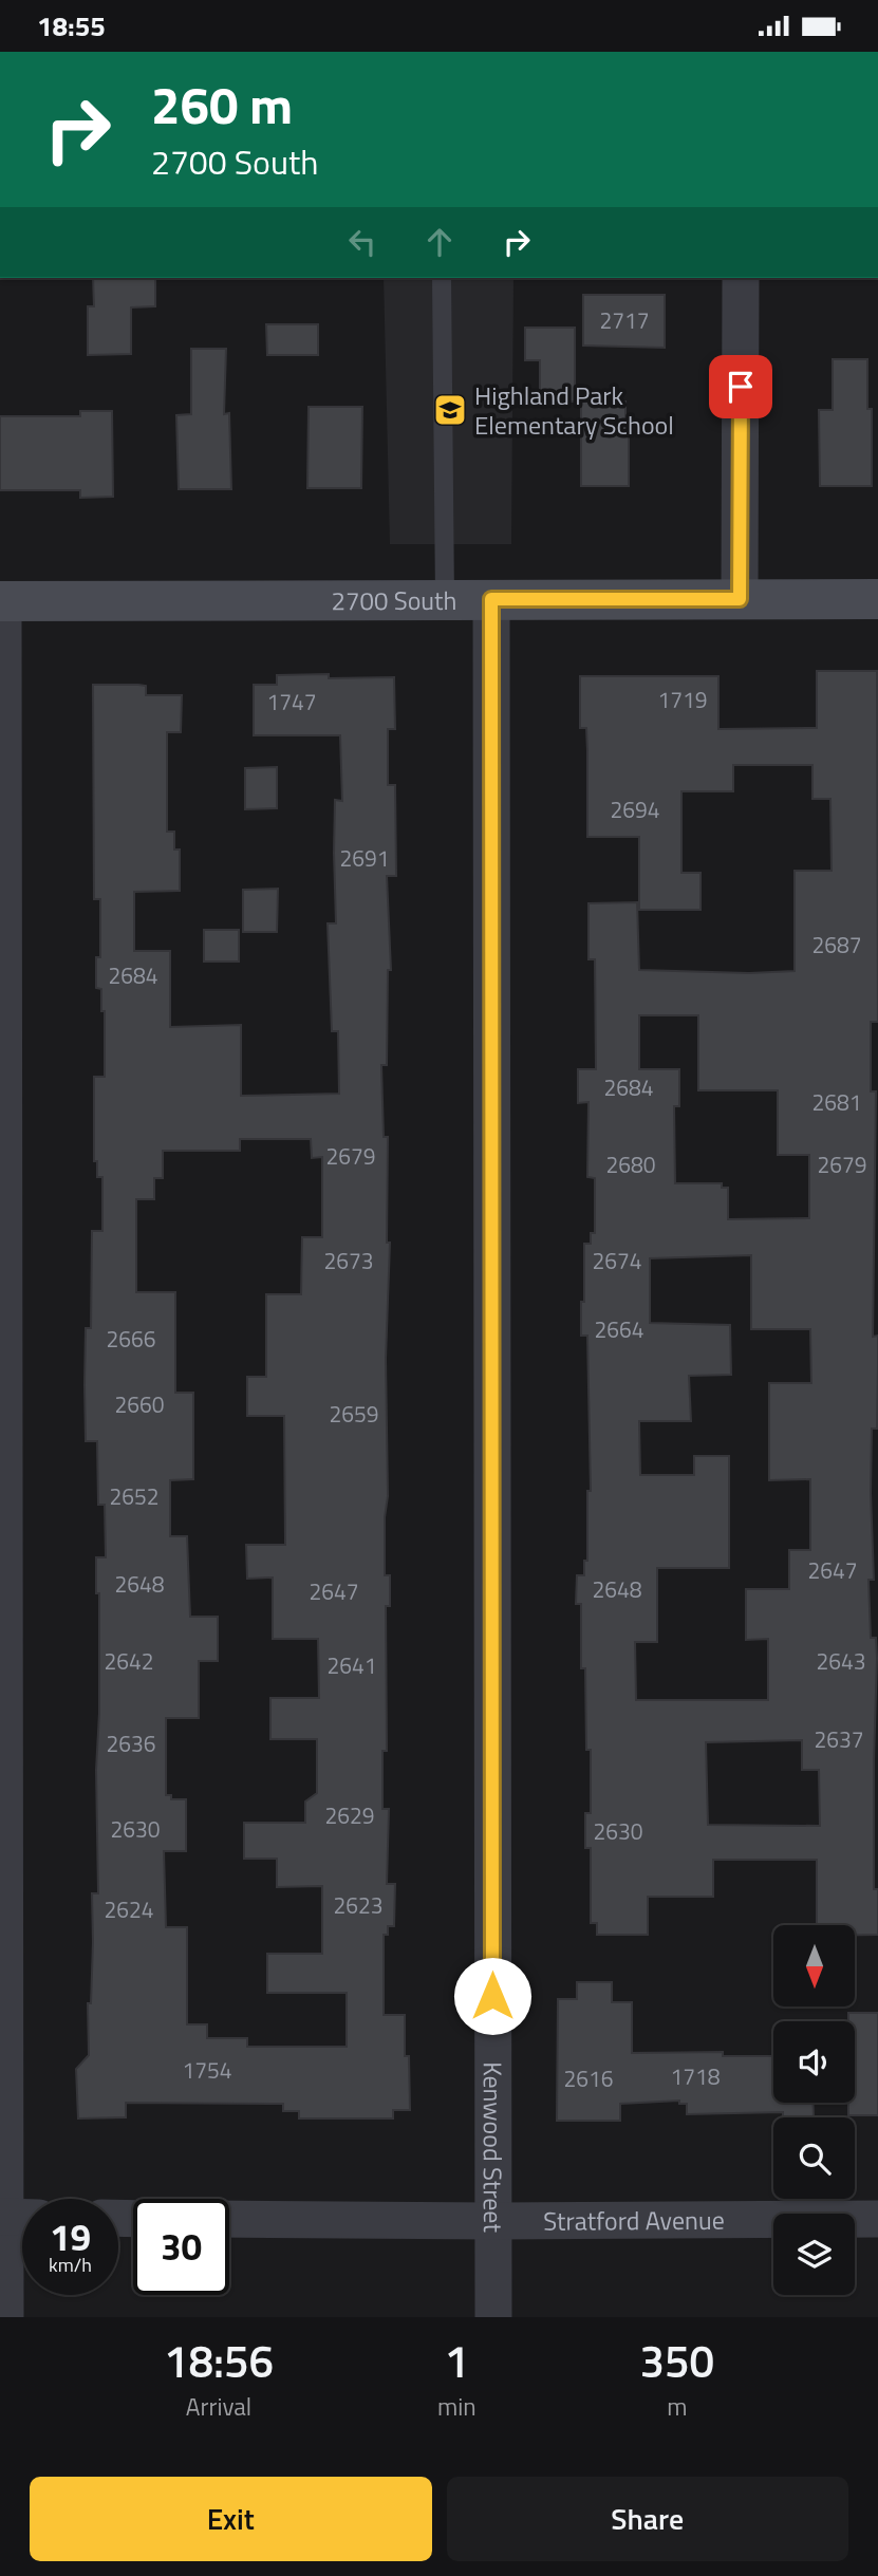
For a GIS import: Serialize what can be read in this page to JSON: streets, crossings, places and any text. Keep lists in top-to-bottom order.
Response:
{
  "streets": {
    "street": ["2700 South", "Kenwood Street", "Stratford Avenue"]
  },
  "crossings": [
    ["2700 South", "Kenwood Street"],
    ["Kenwood Street", "Stratford Avenue"]
  ],
  "places": {
    "school or university": ["Highland Park Elementary School"]
  },
  "house_numbers": [
    "2717",
    "1719",
    "1747",
    "2694",
    "2691",
    "2687",
    "2684",
    "2684",
    "2681",
    "2679",
    "2680",
    "2679",
    "2673",
    "2674",
    "2664",
    "2666",
    "2660",
    "2659",
    "2652",
    "2647",
    "2648",
    "2648",
    "2647",
    "2642",
    "2643",
    "2641",
    "2637",
    "2636",
    "2629",
    "2630",
    "2630",
    "2623",
    "2624",
    "1754",
    "1718",
    "2616"
  ],
  "north": "bottom",
  "page": {
    "status": "18:55",
    "turn": ["260 m", "2700 South"],
    "speed": "19 km/h",
    "limit": "30",
    "eta": [
      "18:56",
      "Arrival",
      "1",
      "min",
      "350",
      "m"
    ],
    "buttons": ["Exit", "Share"]
  }
}
